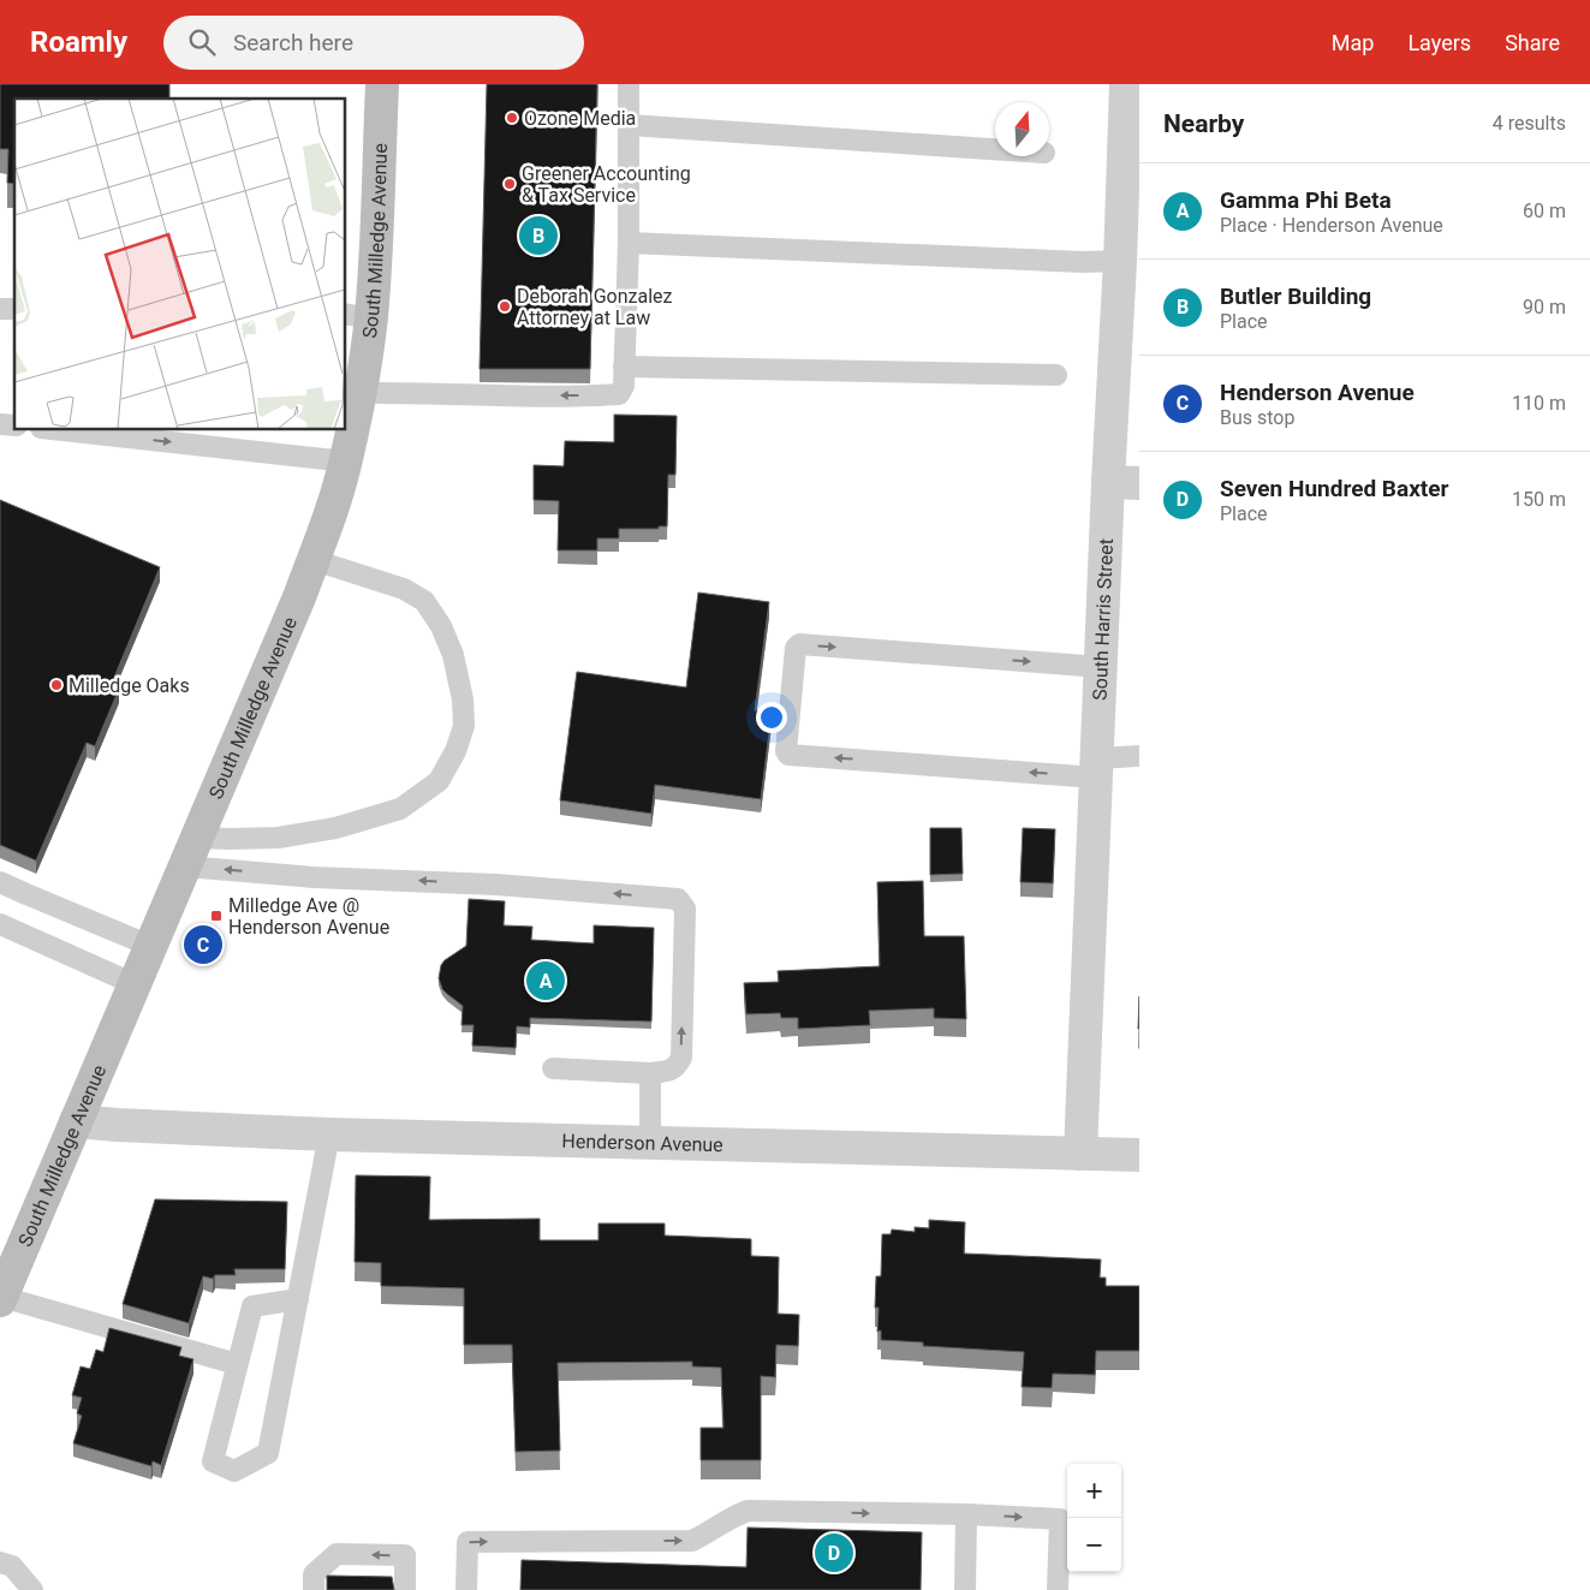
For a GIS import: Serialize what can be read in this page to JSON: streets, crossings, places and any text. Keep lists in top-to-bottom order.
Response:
{
  "streets": {
    "main road": ["South Milledge Avenue"],
    "street": ["South Harris Street", "Henderson Avenue"]
  },
  "crossings": [
    ["South Milledge Avenue", "Henderson Avenue"],
    ["South Harris Street", "Henderson Avenue"]
  ],
  "places": {
    "other": [
      "Ozone Media",
      "Greener Accounting & Tax Service",
      "Deborah Gonzalez Attorney at Law",
      "Milledge Oaks"
    ],
    "transit": ["Milledge Ave @ Henderson Avenue"]
  },
  "north": "top",
  "page": {
    "header": "Roamly",
    "search": "Search here",
    "nav": ["Map", "Layers", "Share"],
    "heading": ["Nearby", "4 results"],
    "list": [
      {
        "mark": "A",
        "name": "Gamma Phi Beta",
        "note": "Place · Henderson Avenue",
        "value": "60 m"
      },
      {
        "mark": "B",
        "name": "Butler Building",
        "note": "Place",
        "value": "90 m"
      },
      {
        "mark": "C",
        "name": "Henderson Avenue",
        "note": "Bus stop",
        "value": "110 m"
      },
      {
        "mark": "D",
        "name": "Seven Hundred Baxter",
        "note": "Place",
        "value": "150 m"
      }
    ],
    "pins": [
      "B",
      "C",
      "A",
      "D"
    ],
    "map_buttons": ["+", "−"]
  }
}
